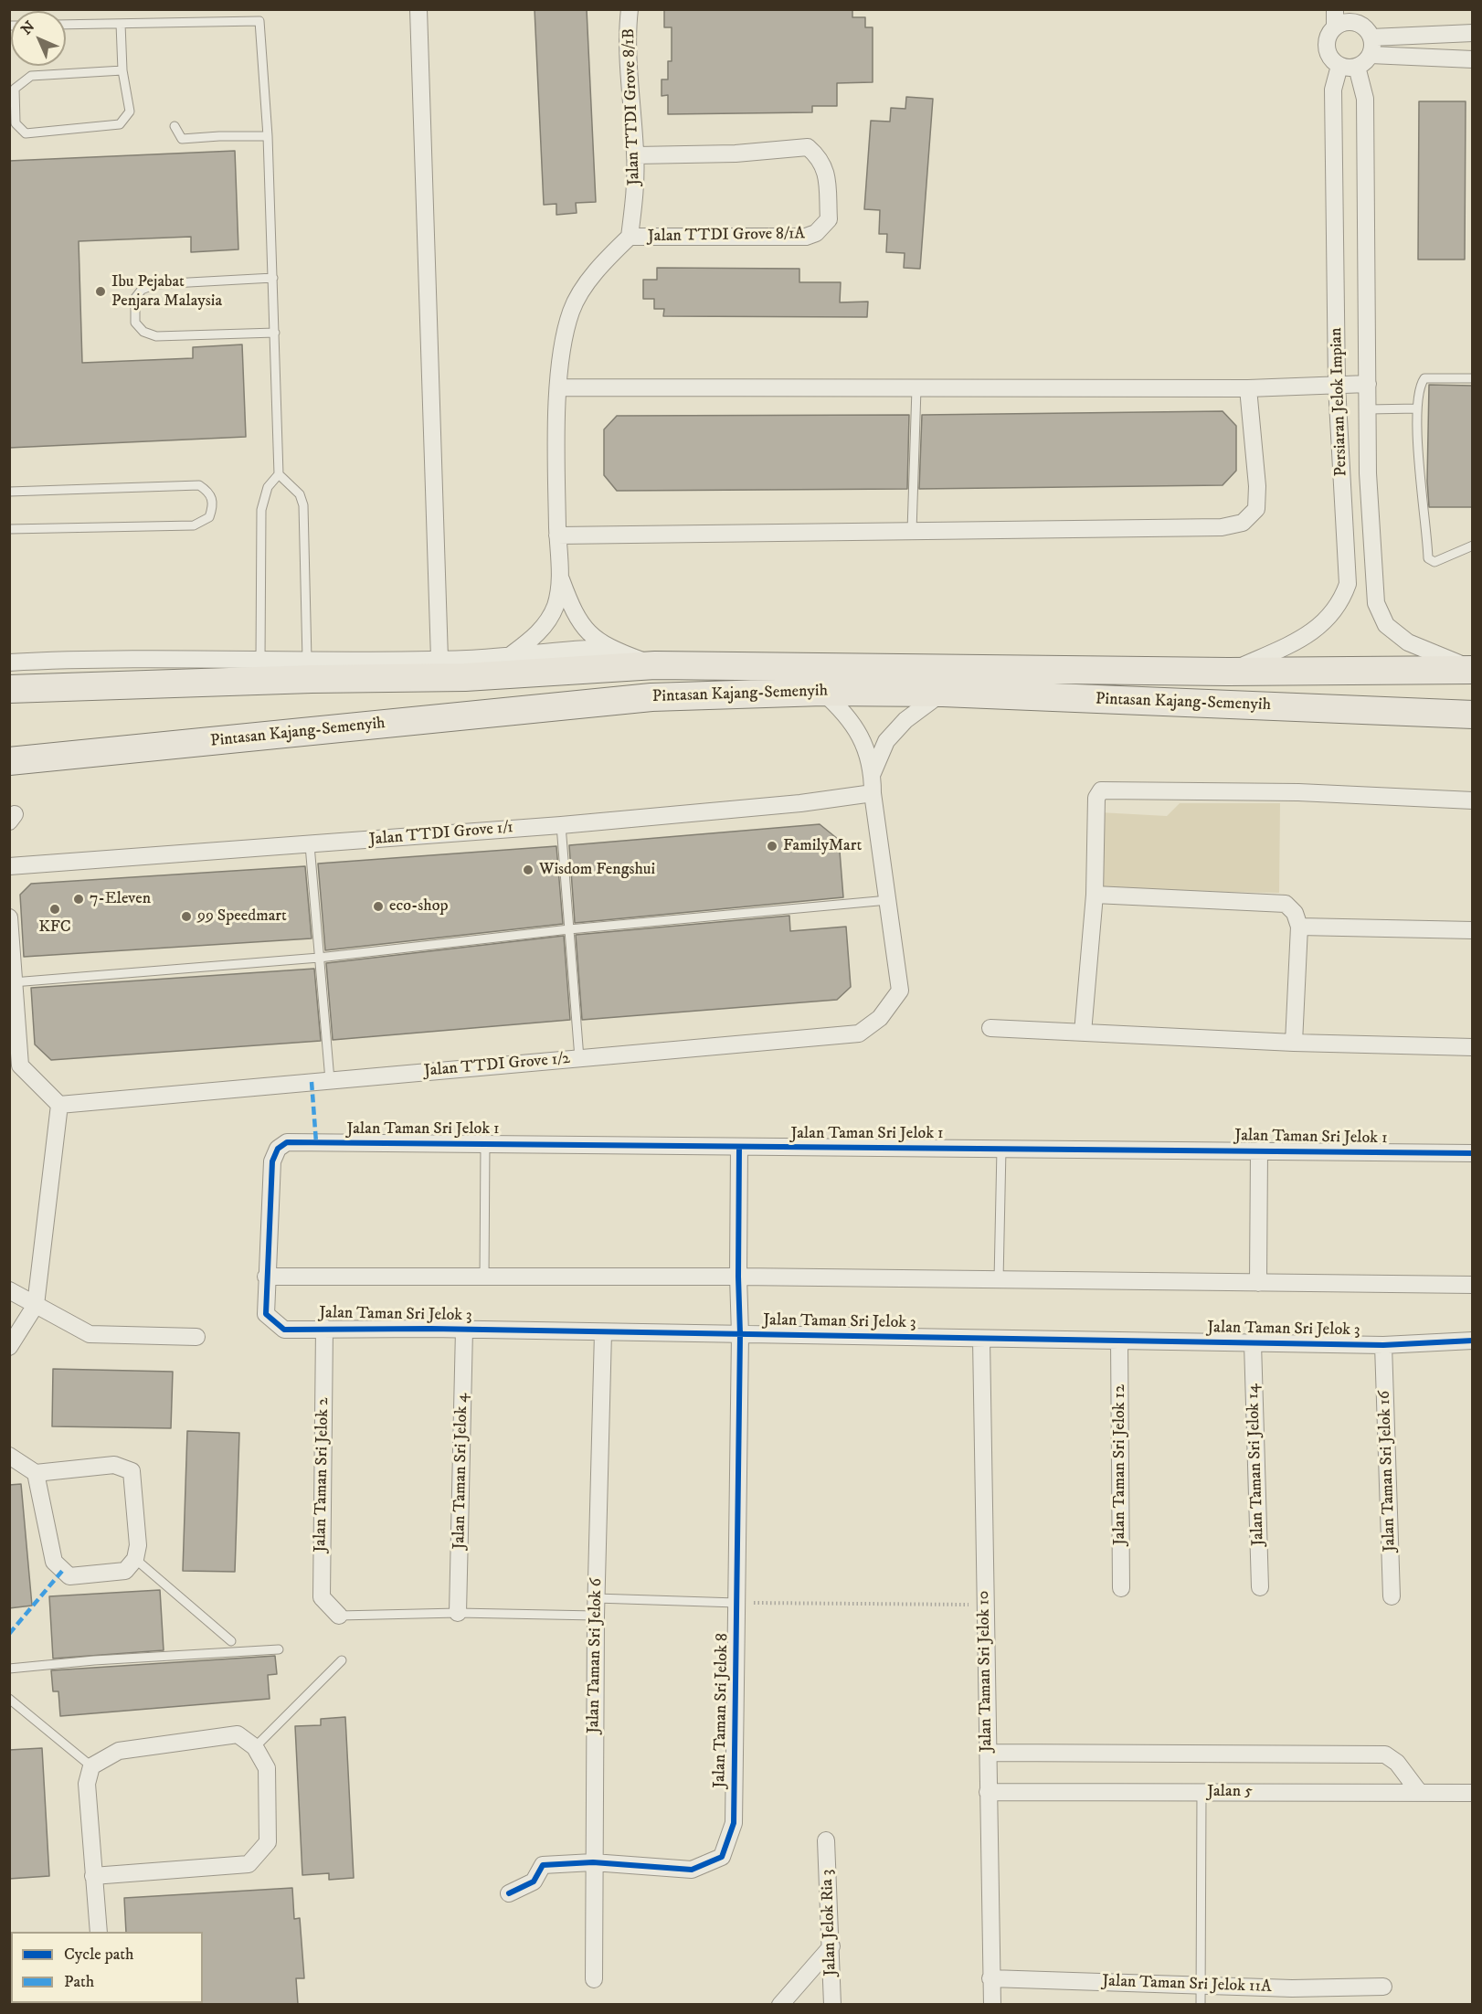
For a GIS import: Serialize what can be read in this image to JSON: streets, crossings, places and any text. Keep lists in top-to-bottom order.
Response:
{
  "streets": {
    "highway": ["Pintasan Kajang-Semenyih"],
    "street": [
      "Jalan TTDI Grove 8/1B",
      "Jalan TTDI Grove 8/1A",
      "Persiaran Jelok Impian",
      "Jalan TTDI Grove 1/1",
      "Jalan TTDI Grove 1/2",
      "Jalan Taman Sri Jelok 1",
      "Jalan Taman Sri Jelok 3",
      "Jalan Taman Sri Jelok 12",
      "Jalan Taman Sri Jelok 14",
      "Jalan Taman Sri Jelok 4",
      "Jalan Taman Sri Jelok 16",
      "Jalan Taman Sri Jelok 2",
      "Jalan Taman Sri Jelok 6",
      "Jalan Taman Sri Jelok 10",
      "Jalan Taman Sri Jelok 8",
      "Jalan 5",
      "Jalan Jelok Ria 3",
      "Jalan Taman Sri Jelok 11A"
    ]
  },
  "crossings": [
    ["Jalan TTDI Grove 8/1B", "Jalan TTDI Grove 8/1A"],
    ["Persiaran Jelok Impian", "Pintasan Kajang-Semenyih"],
    ["Jalan TTDI Grove 1/1", "Jalan TTDI Grove 1/2"],
    ["Jalan Taman Sri Jelok 1", "Jalan Taman Sri Jelok 3"],
    ["Jalan Taman Sri Jelok 1", "Jalan Taman Sri Jelok 8"],
    ["Jalan Taman Sri Jelok 3", "Jalan Taman Sri Jelok 12"],
    ["Jalan Taman Sri Jelok 3", "Jalan Taman Sri Jelok 14"],
    ["Jalan Taman Sri Jelok 3", "Jalan Taman Sri Jelok 4"],
    ["Jalan Taman Sri Jelok 3", "Jalan Taman Sri Jelok 16"],
    ["Jalan Taman Sri Jelok 3", "Jalan Taman Sri Jelok 2"],
    ["Jalan Taman Sri Jelok 3", "Jalan Taman Sri Jelok 6"],
    ["Jalan Taman Sri Jelok 3", "Jalan Taman Sri Jelok 10"],
    ["Jalan Taman Sri Jelok 3", "Jalan Taman Sri Jelok 8"],
    ["Jalan Taman Sri Jelok 6", "Jalan Taman Sri Jelok 8"],
    ["Jalan Taman Sri Jelok 10", "Jalan 5"],
    ["Jalan Taman Sri Jelok 10", "Jalan Taman Sri Jelok 11A"]
  ],
  "places": [
    "Ibu Pejabat Penjara Malaysia",
    "FamilyMart",
    "Wisdom Fengshui",
    "7-Eleven",
    "eco-shop",
    "KFC",
    "99 Speedmart"
  ],
  "legend": ["Cycle path", "Path"],
  "north": "top left"
}
